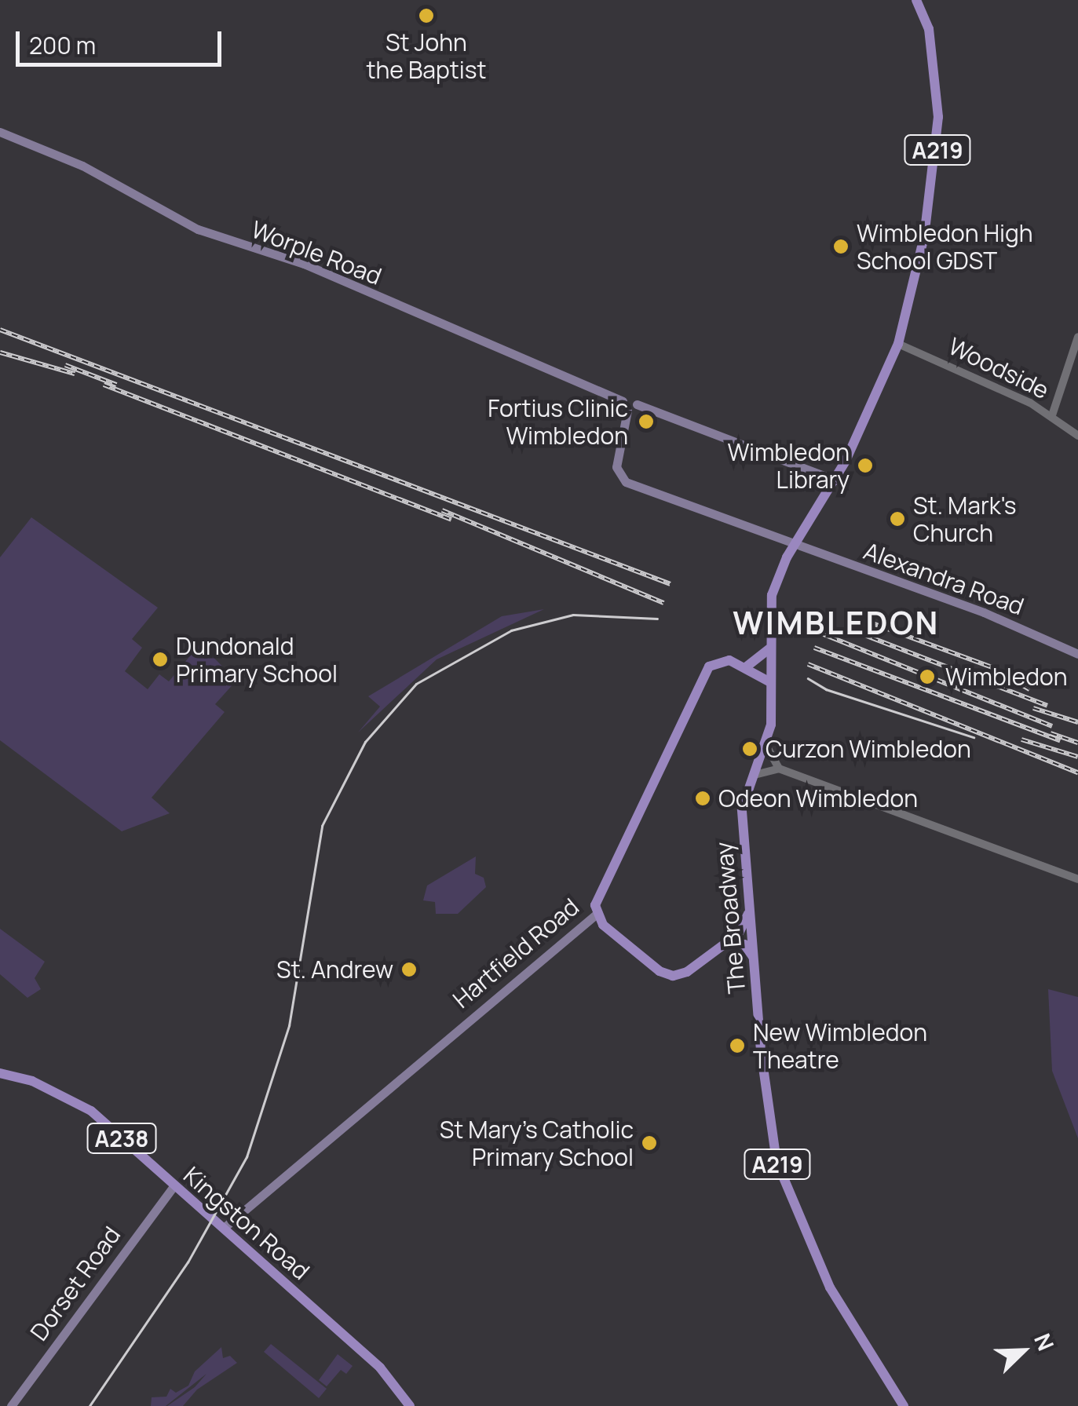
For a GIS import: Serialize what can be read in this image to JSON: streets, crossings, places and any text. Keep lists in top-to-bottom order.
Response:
{
  "streets": {
    "main road": [
      "A219",
      "Worple Road",
      "Alexandra Road",
      "The Broadway",
      "Hartfield Road",
      "A238",
      "Kingston Road",
      "Dorset Road"
    ],
    "street": ["Woodside"]
  },
  "crossings": [
    ["A219", "Woodside"],
    ["A219", "Alexandra Road"],
    ["A219", "The Broadway"],
    ["Worple Road", "Alexandra Road"],
    ["Hartfield Road", "Kingston Road"],
    ["Kingston Road", "Dorset Road"]
  ],
  "districts": ["WIMBLEDON"],
  "places": [
    "St John the Baptist",
    "Wimbledon High School GDST",
    "Fortius Clinic Wimbledon",
    "Wimbledon Library",
    "St. Mark's Church",
    "Dundonald Primary School",
    "Wimbledon",
    "Curzon Wimbledon",
    "Odeon Wimbledon",
    "St. Andrew",
    "New Wimbledon Theatre",
    "St Mary's Catholic Primary School"
  ],
  "scale_bar": "200 m",
  "north": "top right"
}
